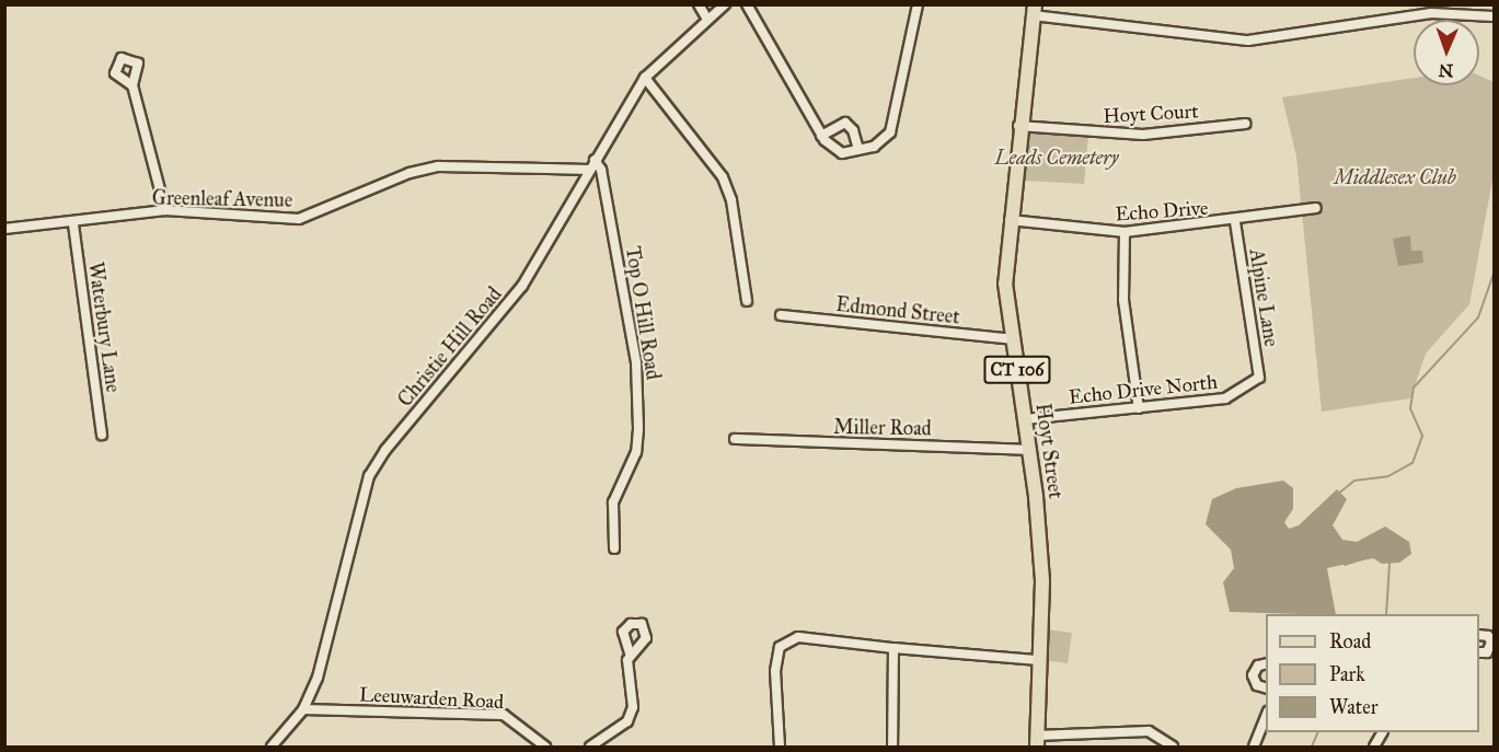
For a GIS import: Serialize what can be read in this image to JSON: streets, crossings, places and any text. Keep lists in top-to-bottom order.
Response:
{
  "streets": {
    "main road": ["CT 106", "Hoyt Street"],
    "street": [
      "Hoyt Court",
      "Greenleaf Avenue",
      "Echo Drive",
      "Alpine Lane",
      "Edmond Street",
      "Top O Hill Road",
      "Waterbury Lane",
      "Christie Hill Road",
      "Echo Drive North",
      "Miller Road",
      "Leeuwarden Road"
    ]
  },
  "crossings": [
    ["Hoyt Court", "Hoyt Street"],
    ["Greenleaf Avenue", "Waterbury Lane"],
    ["Greenleaf Avenue", "Christie Hill Road"],
    ["Echo Drive", "Alpine Lane"],
    ["Echo Drive", "Hoyt Street"],
    ["Alpine Lane", "Echo Drive North"],
    ["Edmond Street", "Hoyt Street"],
    ["Top O Hill Road", "Christie Hill Road"],
    ["Christie Hill Road", "Leeuwarden Road"],
    ["Echo Drive North", "Hoyt Street"],
    ["Miller Road", "Hoyt Street"]
  ],
  "parks": ["Leads Cemetery", "Middlesex Club"],
  "legend": ["Road", "Park", "Water"],
  "north": "bottom"
}
